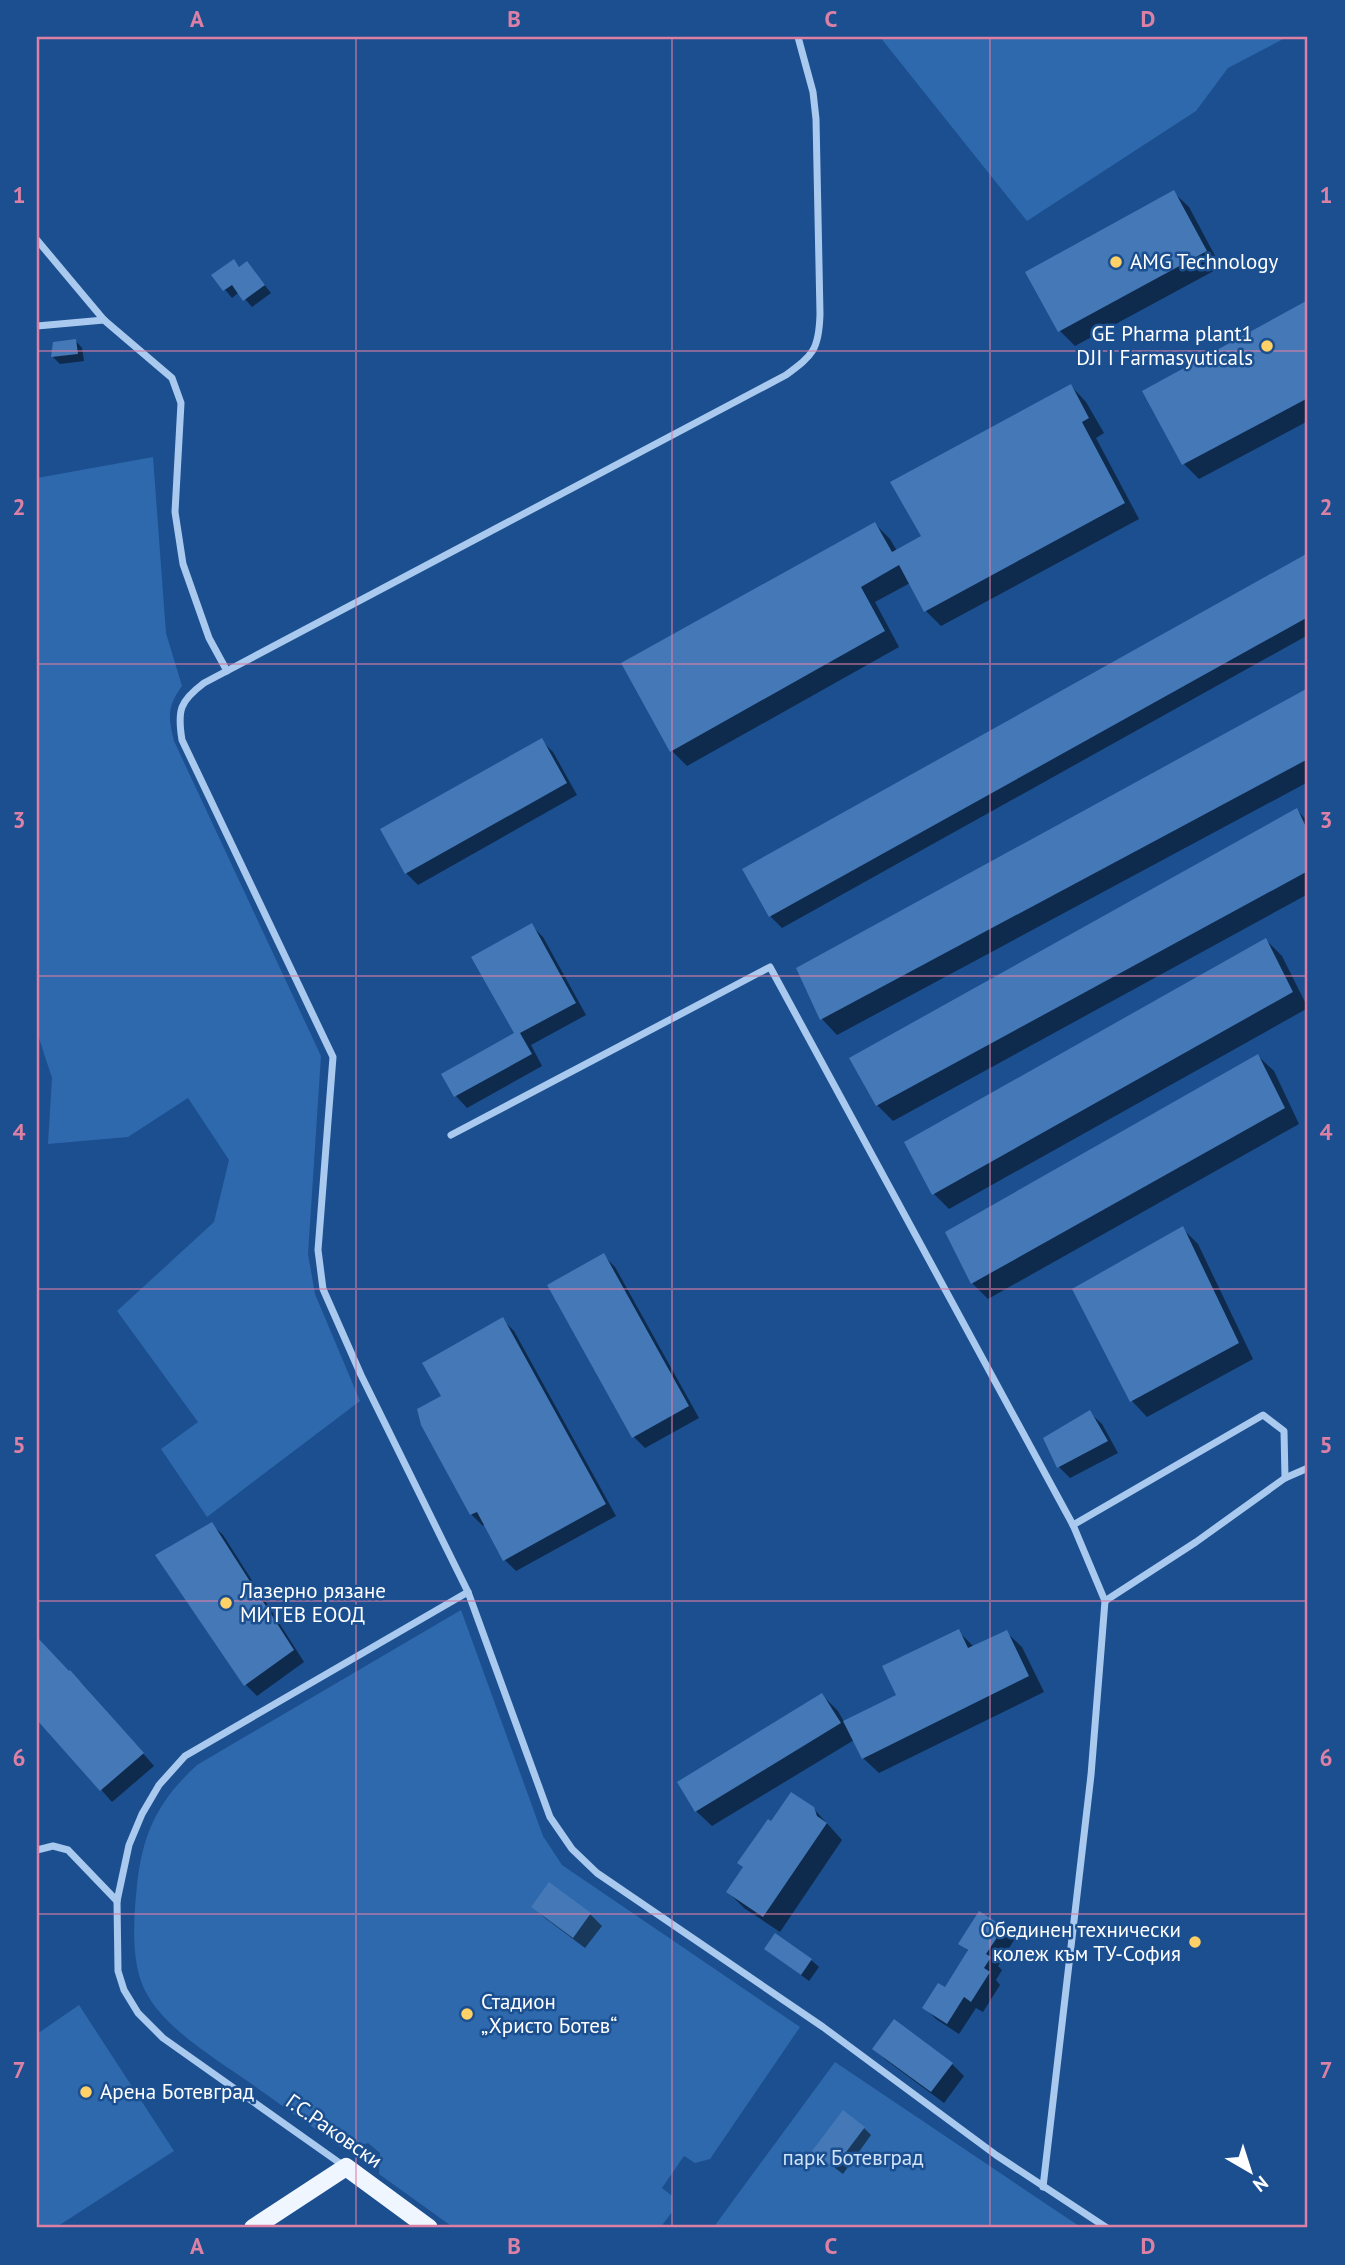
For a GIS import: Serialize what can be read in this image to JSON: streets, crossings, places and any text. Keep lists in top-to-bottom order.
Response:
{
  "streets": {
    "main road": ["Г.С.Раковски"]
  },
  "parks": ["парк Ботевград"],
  "places": [
    "AMG Technology",
    "GE Pharma plant1 DJI I Farmasyuticals",
    "Лазерно рязане МИТЕВ ЕООД",
    "Обединен технически колеж към ТУ-София",
    "Стадион „Христо Ботев“",
    "Арена Ботевград"
  ],
  "north": "bottom right",
  "grid": {
    "columns": [
      "A",
      "B",
      "C",
      "D"
    ],
    "rows": [
      "1",
      "2",
      "3",
      "4",
      "5",
      "6",
      "7"
    ]
  }
}
